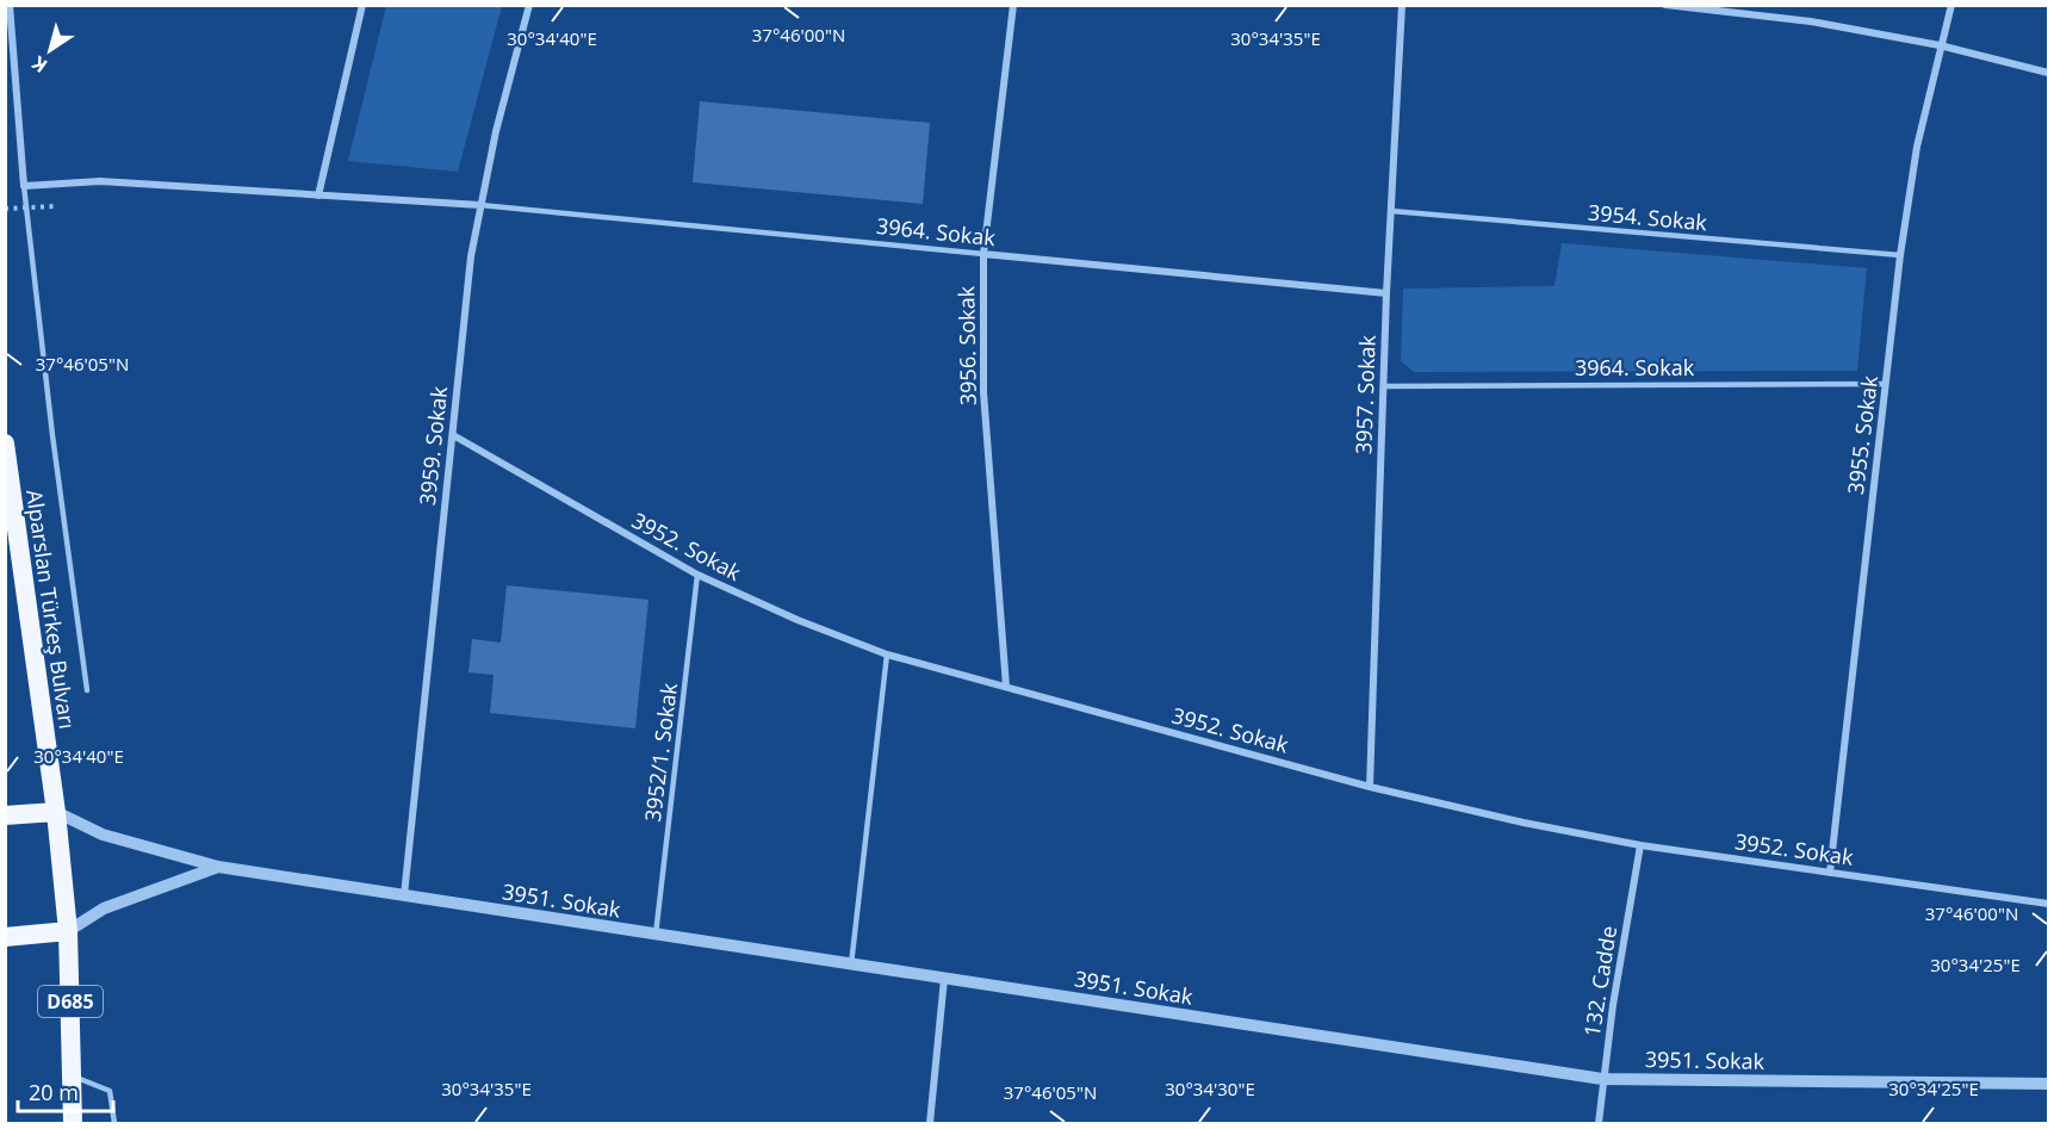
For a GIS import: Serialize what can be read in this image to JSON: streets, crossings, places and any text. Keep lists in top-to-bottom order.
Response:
{
  "streets": {
    "highway": ["Alparslan Türkeş Bulvarı", "D685"],
    "street": [
      "3964. Sokak",
      "3956. Sokak",
      "3957. Sokak",
      "3955. Sokak",
      "3959. Sokak",
      "3952. Sokak",
      "3951. Sokak",
      "132. Cadde"
    ],
    "lane": ["3954. Sokak", "3952/1. Sokak"]
  },
  "crossings": [
    ["3954. Sokak", "3957. Sokak"],
    ["3954. Sokak", "3955. Sokak"],
    ["3964. Sokak", "3956. Sokak"],
    ["3964. Sokak", "3957. Sokak"],
    ["3964. Sokak", "3955. Sokak"],
    ["3964. Sokak", "3959. Sokak"],
    ["3956. Sokak", "3952. Sokak"],
    ["3957. Sokak", "3952. Sokak"],
    ["3955. Sokak", "3952. Sokak"],
    ["3959. Sokak", "3952. Sokak"],
    ["3959. Sokak", "3951. Sokak"],
    ["3952. Sokak", "3952/1. Sokak"],
    ["3952. Sokak", "132. Cadde"],
    ["Alparslan Türkeş Bulvarı", "3951. Sokak"],
    ["3952/1. Sokak", "3951. Sokak"],
    ["3951. Sokak", "132. Cadde"]
  ],
  "scale_bar": "20 m",
  "north": "bottom left",
  "coordinates": [
    "37°46'00\"N",
    "30°34'40\"E",
    "30°34'35\"E",
    "37°46'05\"N",
    "30°34'25\"E",
    "30°34'30\"E"
  ]
}
